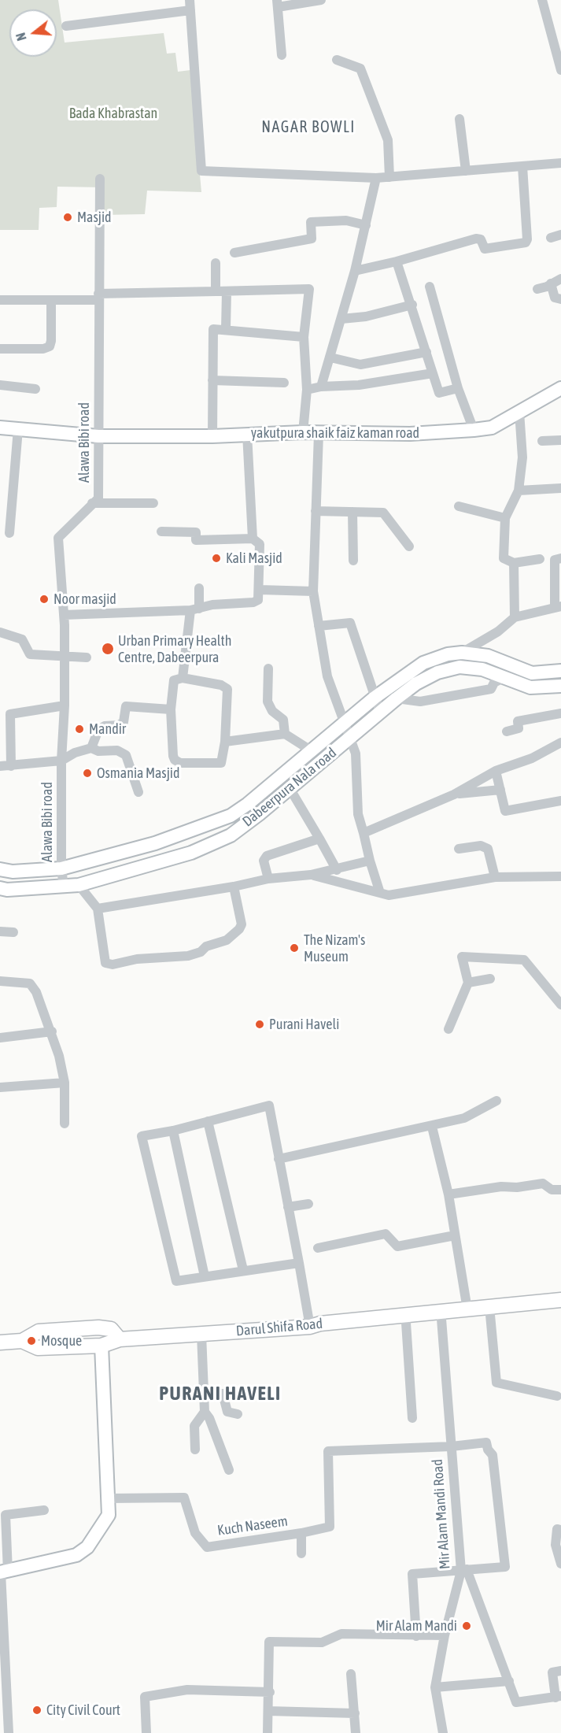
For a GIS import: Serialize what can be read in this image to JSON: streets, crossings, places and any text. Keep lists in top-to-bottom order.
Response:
{
  "streets": {
    "main road": ["Darul Shifa Road"],
    "street": [
      "yakutpura shaik faiz kaman road",
      "Alawa Bibi road",
      "Dabeerpura Nala road",
      "Mir Alam Mandi Road",
      "Kuch Naseem"
    ]
  },
  "crossings": [
    ["yakutpura shaik faiz kaman road", "Alawa Bibi road"],
    ["Alawa Bibi road", "Dabeerpura Nala road"],
    ["Mir Alam Mandi Road", "Kuch Naseem"]
  ],
  "districts": ["NAGAR BOWLI", "PURANI HAVELI"],
  "parks": ["Bada Khabrastan"],
  "places": [
    "Masjid",
    "Kali Masjid",
    "Noor masjid",
    "Urban Primary Health Centre, Dabeerpura",
    "Mandir",
    "Osmania Masjid",
    "The Nizam's Museum",
    "Purani Haveli",
    "Mosque",
    "Mir Alam Mandi",
    "City Civil Court"
  ],
  "north": "left"
}
